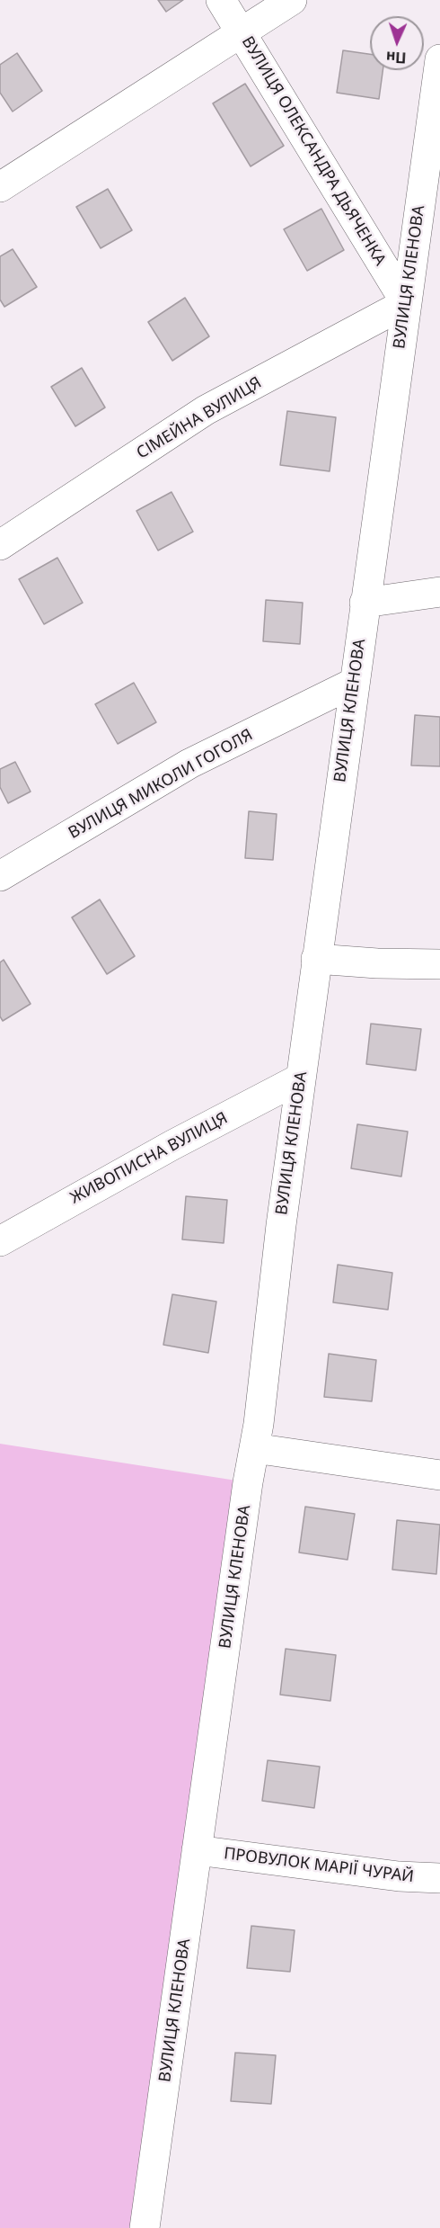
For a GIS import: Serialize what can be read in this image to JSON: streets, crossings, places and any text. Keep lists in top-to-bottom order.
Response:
{
  "streets": {
    "street": [
      "ВУЛИЦЯ ОЛЕКСАНДРА ДЬЯЧЕНКА",
      "ВУЛИЦЯ КЛЕНОВА",
      "СІМЕЙНА ВУЛИЦЯ",
      "ВУЛИЦЯ МИКОЛИ ГОГОЛЯ",
      "ЖИВОПИСНА ВУЛИЦЯ",
      "ПРОВУЛОК МАРІЇ ЧУРАЙ"
    ]
  },
  "crossings": [
    ["ВУЛИЦЯ ОЛЕКСАНДРА ДЬЯЧЕНКА", "ВУЛИЦЯ КЛЕНОВА"],
    ["ВУЛИЦЯ ОЛЕКСАНДРА ДЬЯЧЕНКА", "СІМЕЙНА ВУЛИЦЯ"],
    ["ВУЛИЦЯ КЛЕНОВА", "СІМЕЙНА ВУЛИЦЯ"],
    ["ВУЛИЦЯ КЛЕНОВА", "ВУЛИЦЯ МИКОЛИ ГОГОЛЯ"],
    ["ВУЛИЦЯ КЛЕНОВА", "ЖИВОПИСНА ВУЛИЦЯ"],
    ["ВУЛИЦЯ КЛЕНОВА", "ПРОВУЛОК МАРІЇ ЧУРАЙ"]
  ],
  "north": "bottom"
}
